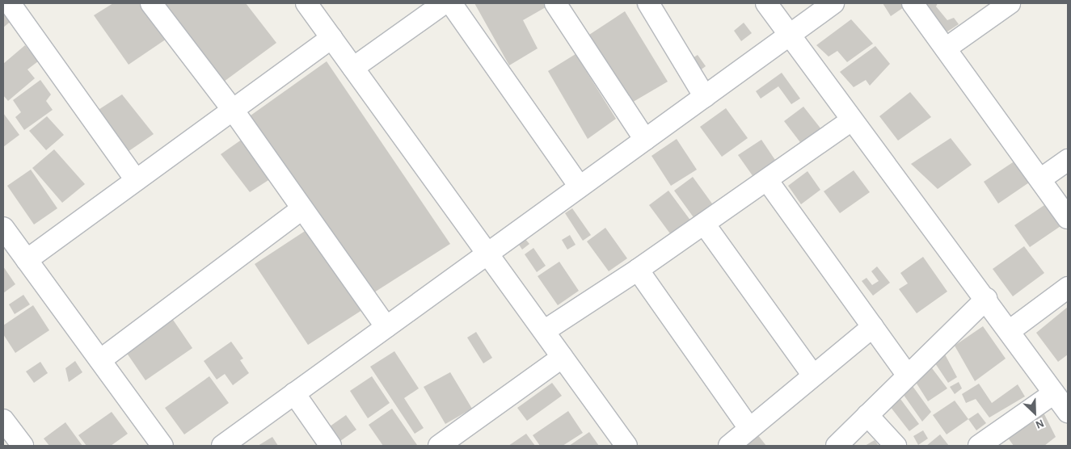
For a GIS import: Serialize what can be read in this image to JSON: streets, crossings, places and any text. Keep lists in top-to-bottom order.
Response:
{
  "north": "bottom right"
}
